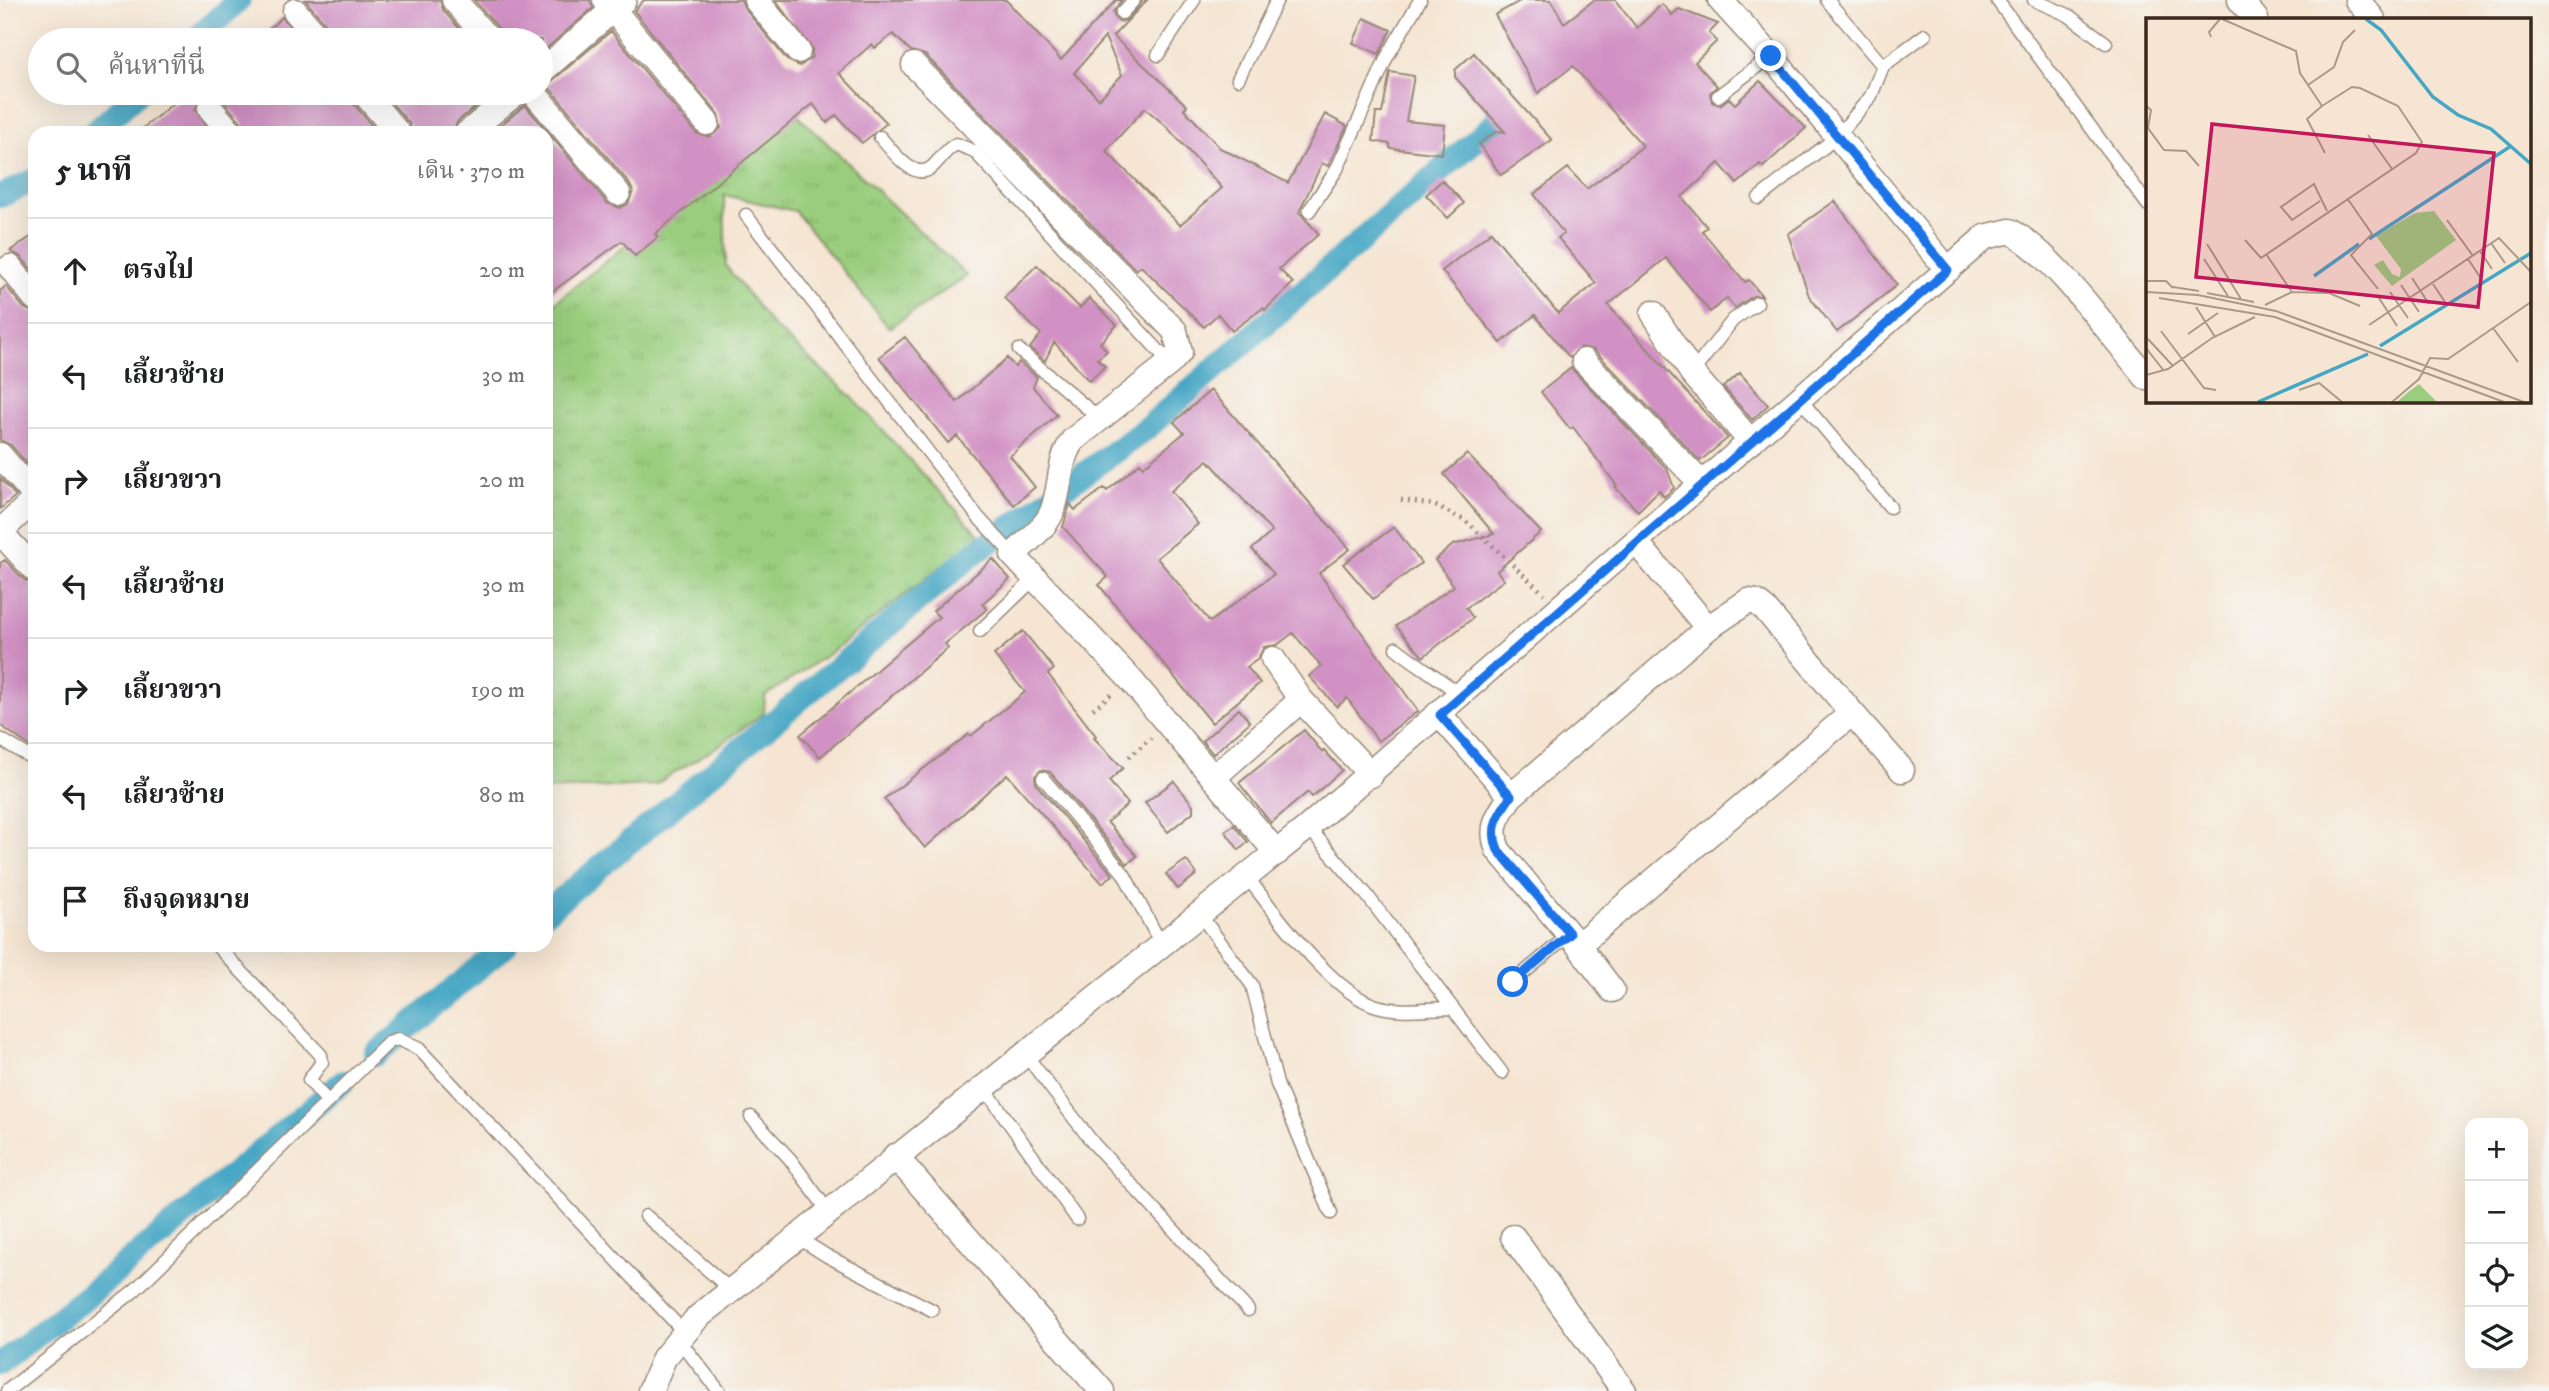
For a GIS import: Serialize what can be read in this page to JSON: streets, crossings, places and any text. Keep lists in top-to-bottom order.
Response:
{
  "page": {
    "search": "ค้นหาที่นี่",
    "heading": ["5 นาที", "เดิน · 370 m"],
    "list": [
      ["ตรงไป", "20 m"],
      ["เลี้ยวซ้าย", "30 m"],
      ["เลี้ยวขวา", "20 m"],
      ["เลี้ยวซ้าย", "30 m"],
      ["เลี้ยวขวา", "190 m"],
      ["เลี้ยวซ้าย", "80 m"],
      "ถึงจุดหมาย"
    ],
    "map_buttons": ["+", "−"]
  }
}
